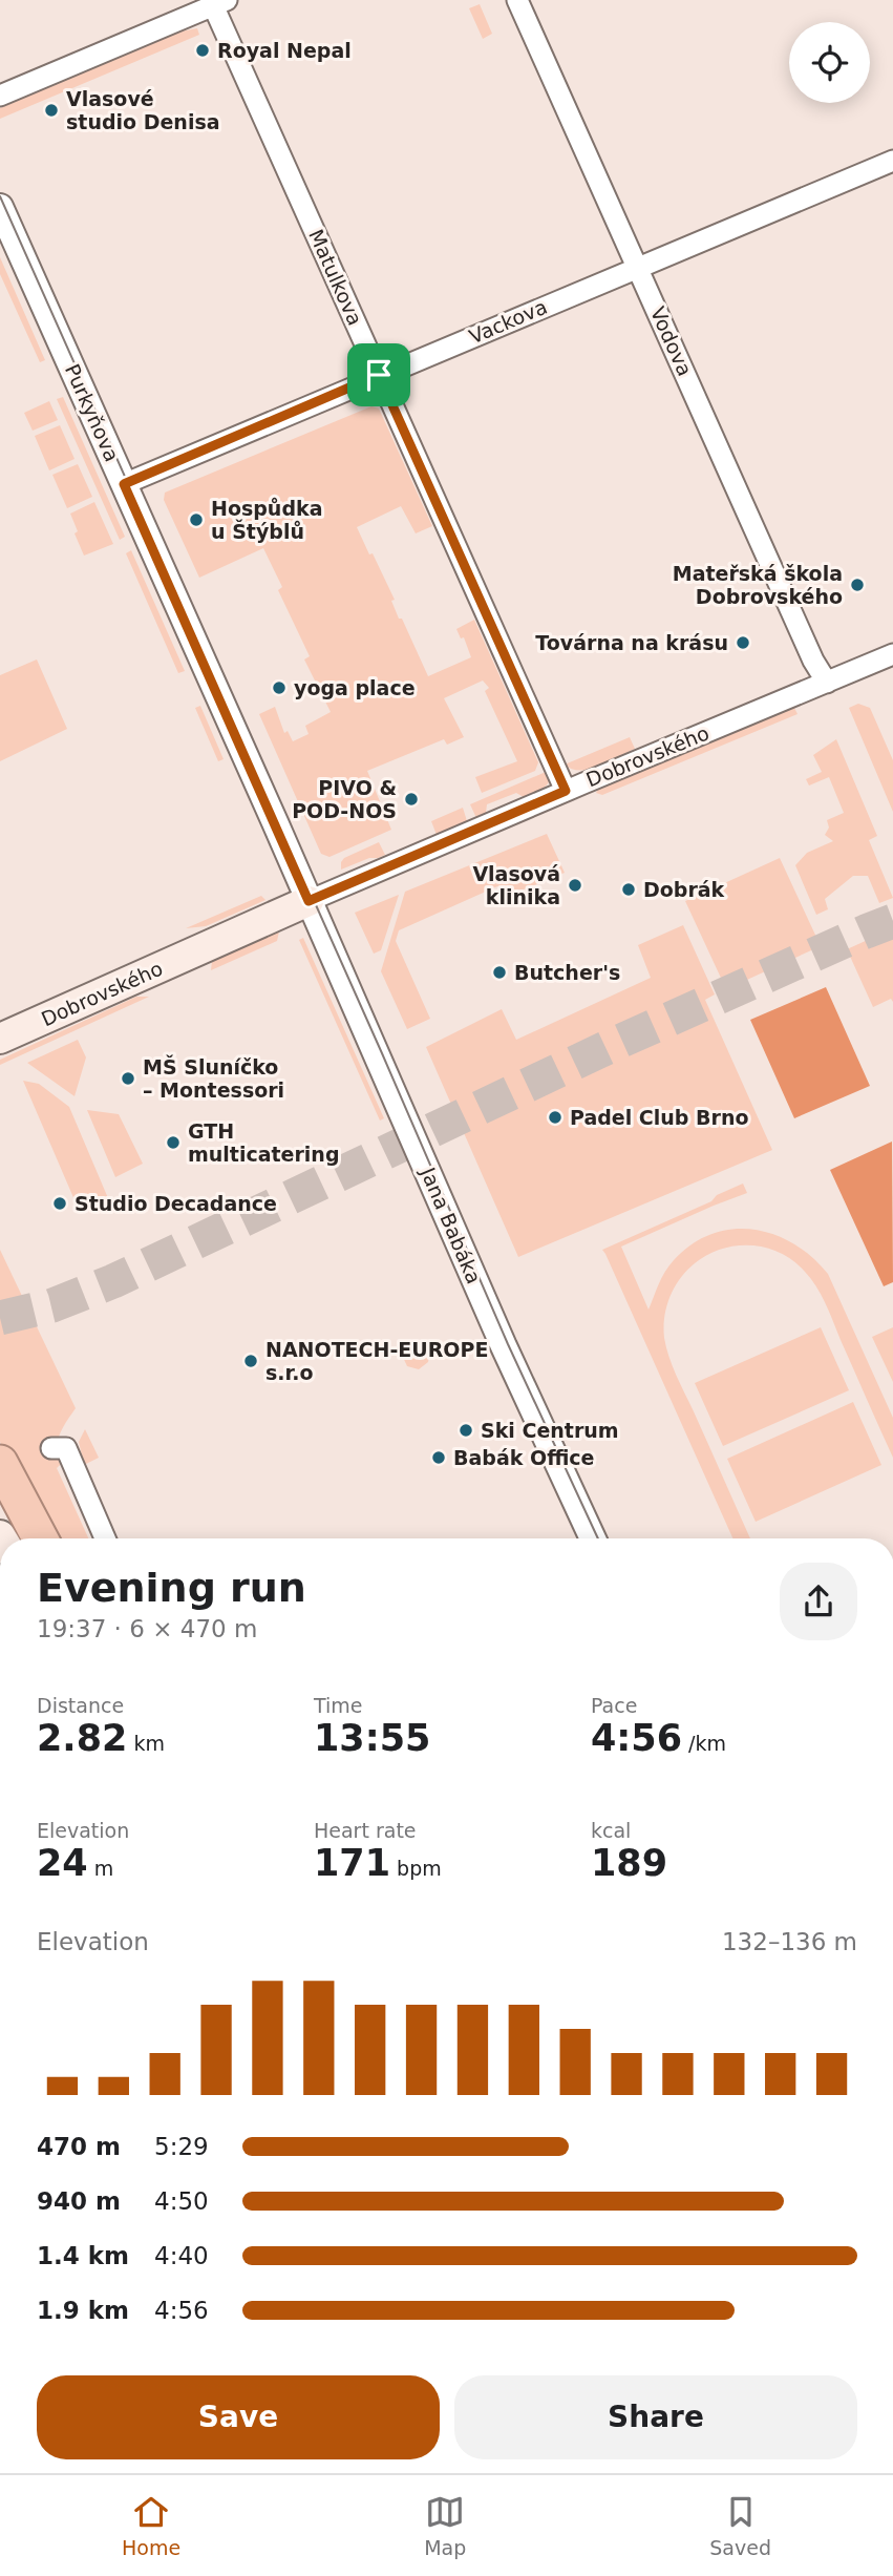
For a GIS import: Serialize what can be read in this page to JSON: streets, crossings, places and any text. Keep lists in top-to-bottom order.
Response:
{
  "streets": {
    "main road": ["Dobrovského"],
    "street": [
      "Matulkova",
      "Vackova",
      "Vodova",
      "Purkyňova",
      "Jana Babáka"
    ]
  },
  "crossings": [
    ["Matulkova", "Vackova"],
    ["Matulkova", "Dobrovského"],
    ["Vackova", "Vodova"],
    ["Vackova", "Purkyňova"],
    ["Vodova", "Dobrovského"],
    ["Purkyňova", "Dobrovského"],
    ["Purkyňova", "Jana Babáka"],
    ["Dobrovského", "Jana Babáka"]
  ],
  "places": [
    "Royal Nepal",
    "Vlasové studio Denisa",
    "Hospůdka u Štýblů",
    "Mateřská škola Dobrovského",
    "Továrna na krásu",
    "yoga place",
    "PIVO & POD-NOS",
    "Vlasová klinika",
    "Dobrák",
    "Butcher's",
    "MŠ Sluníčko – Montessori",
    "Padel Club Brno",
    "GTH multicatering",
    "Studio Decadance",
    "NANOTECH-EUROPE s.r.o",
    "Ski Centrum",
    "Babák Office"
  ],
  "page": {
    "heading": ["Evening run", "19:37 · 6 × 470 m"],
    "stats": [
      ["Distance", "2.82 km"],
      ["Time", "13:55"],
      ["Pace", "4:56 /km"],
      ["Elevation", "24 m"],
      ["Heart rate", "171 bpm"],
      ["kcal", "189"]
    ],
    "chart": ["Elevation", "132–136 m"],
    "list": [
      {
        "name": "470 m",
        "note": "5:29"
      },
      {
        "name": "940 m",
        "note": "4:50"
      },
      {
        "name": "1.4 km",
        "note": "4:40"
      },
      {
        "name": "1.9 km",
        "note": "4:56"
      }
    ],
    "buttons": ["Save", "Share"],
    "tabs": ["Home", "Map", "Saved"]
  }
}
